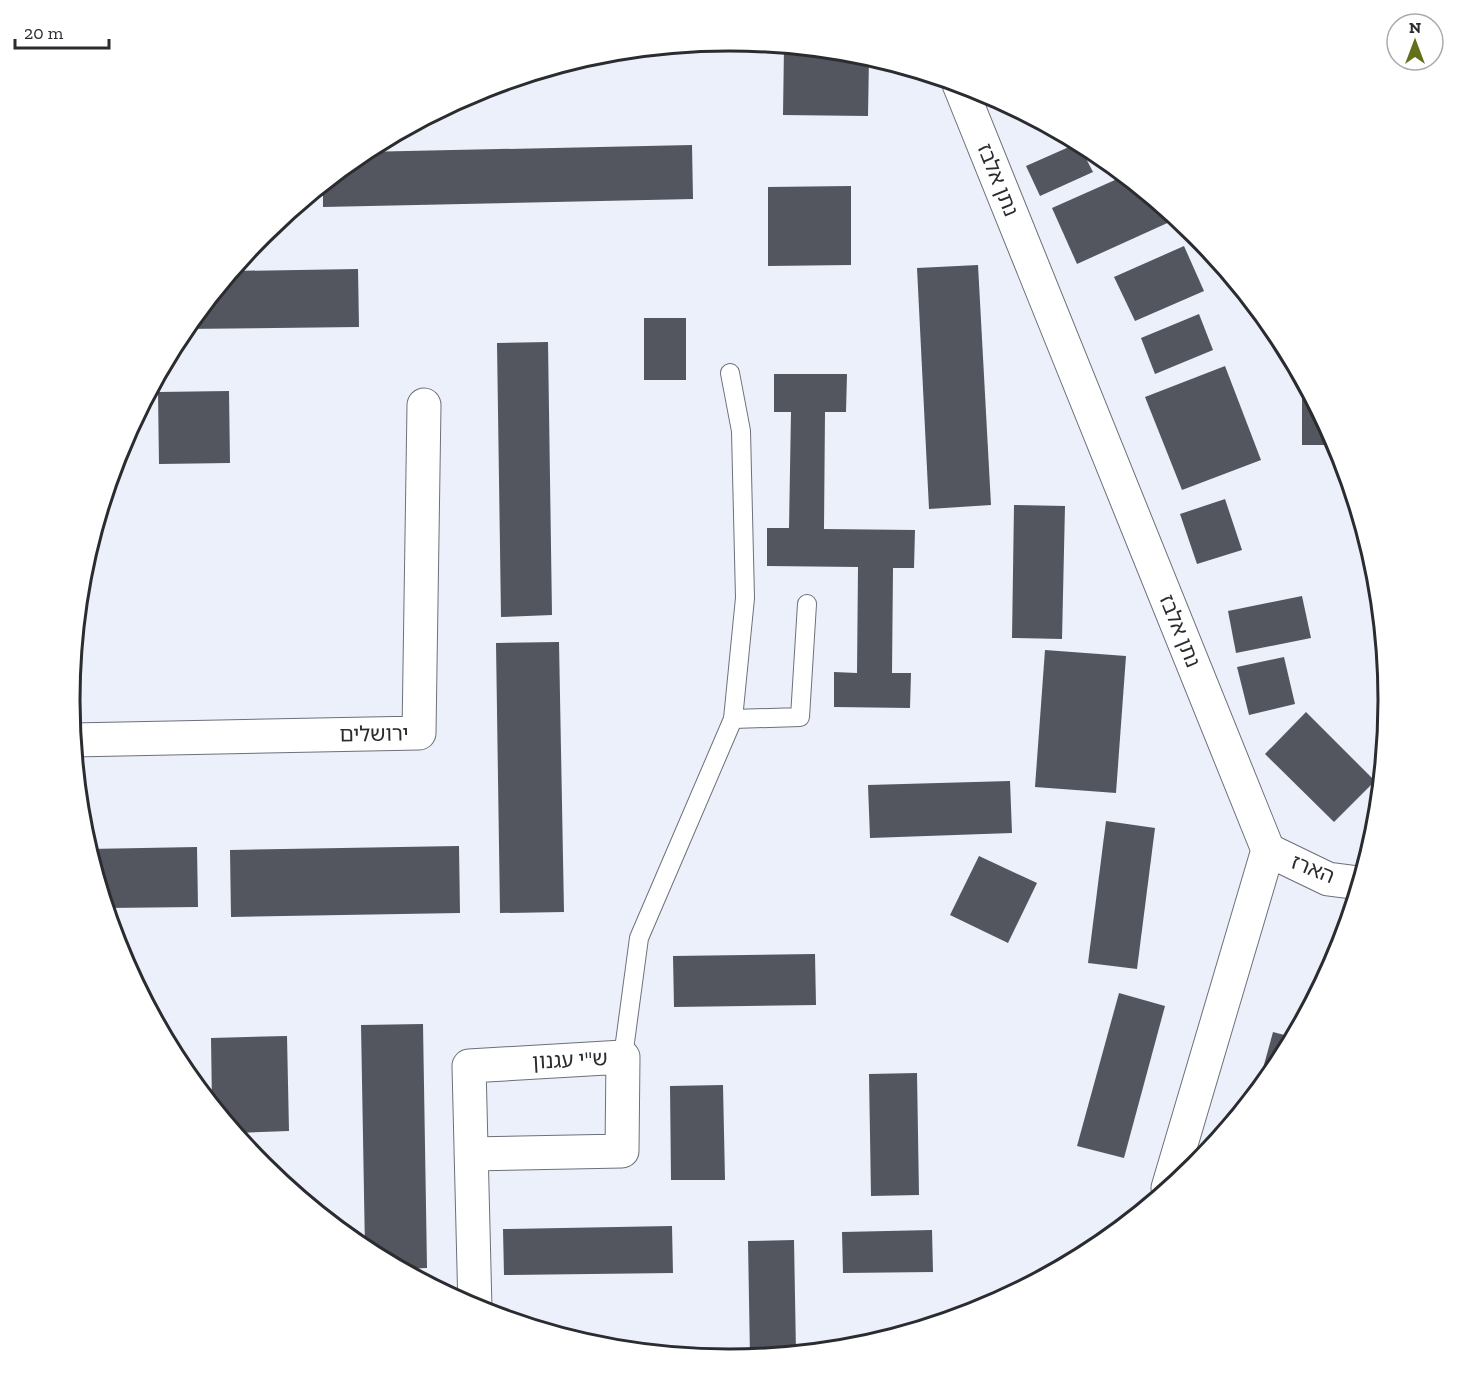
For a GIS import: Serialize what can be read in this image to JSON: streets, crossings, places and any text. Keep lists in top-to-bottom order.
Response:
{
  "streets": {
    "street": [
      "נתן אלבז",
      "ירושלים",
      "הארז",
      "ש\"י עגנון"
    ]
  },
  "crossings": [
    ["נתן אלבז", "הארז"]
  ],
  "scale_bar": "20 m",
  "north": "top"
}
